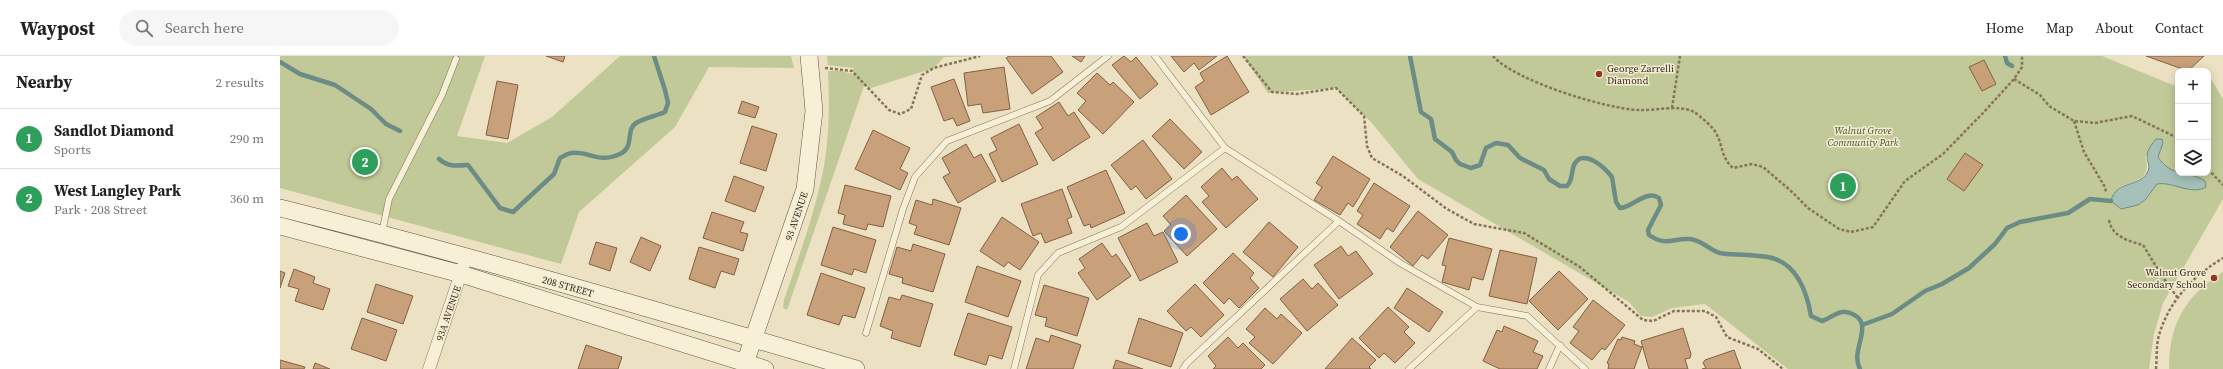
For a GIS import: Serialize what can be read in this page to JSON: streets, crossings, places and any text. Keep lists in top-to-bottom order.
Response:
{
  "streets": {
    "main road": ["93 AVENUE", "208 STREET"],
    "street": ["93A AVENUE"]
  },
  "crossings": [
    ["93 AVENUE", "208 STREET"],
    ["208 STREET", "93A AVENUE"]
  ],
  "parks": ["Walnut Grove Community Park"],
  "places": ["George Zarrelli Diamond", "Walnut Grove Secondary School"],
  "page": {
    "header": "Waypost",
    "search": "Search here",
    "nav": [
      "Home",
      "Map",
      "About",
      "Contact"
    ],
    "heading": ["Nearby", "2 results"],
    "map_buttons": ["+", "−"],
    "list": [
      {
        "mark": "1",
        "name": "Sandlot Diamond",
        "note": "Sports",
        "value": "290 m"
      },
      {
        "mark": "2",
        "name": "West Langley Park",
        "note": "Park · 208 Street",
        "value": "360 m"
      }
    ],
    "pins": ["2", "1"]
  }
}
